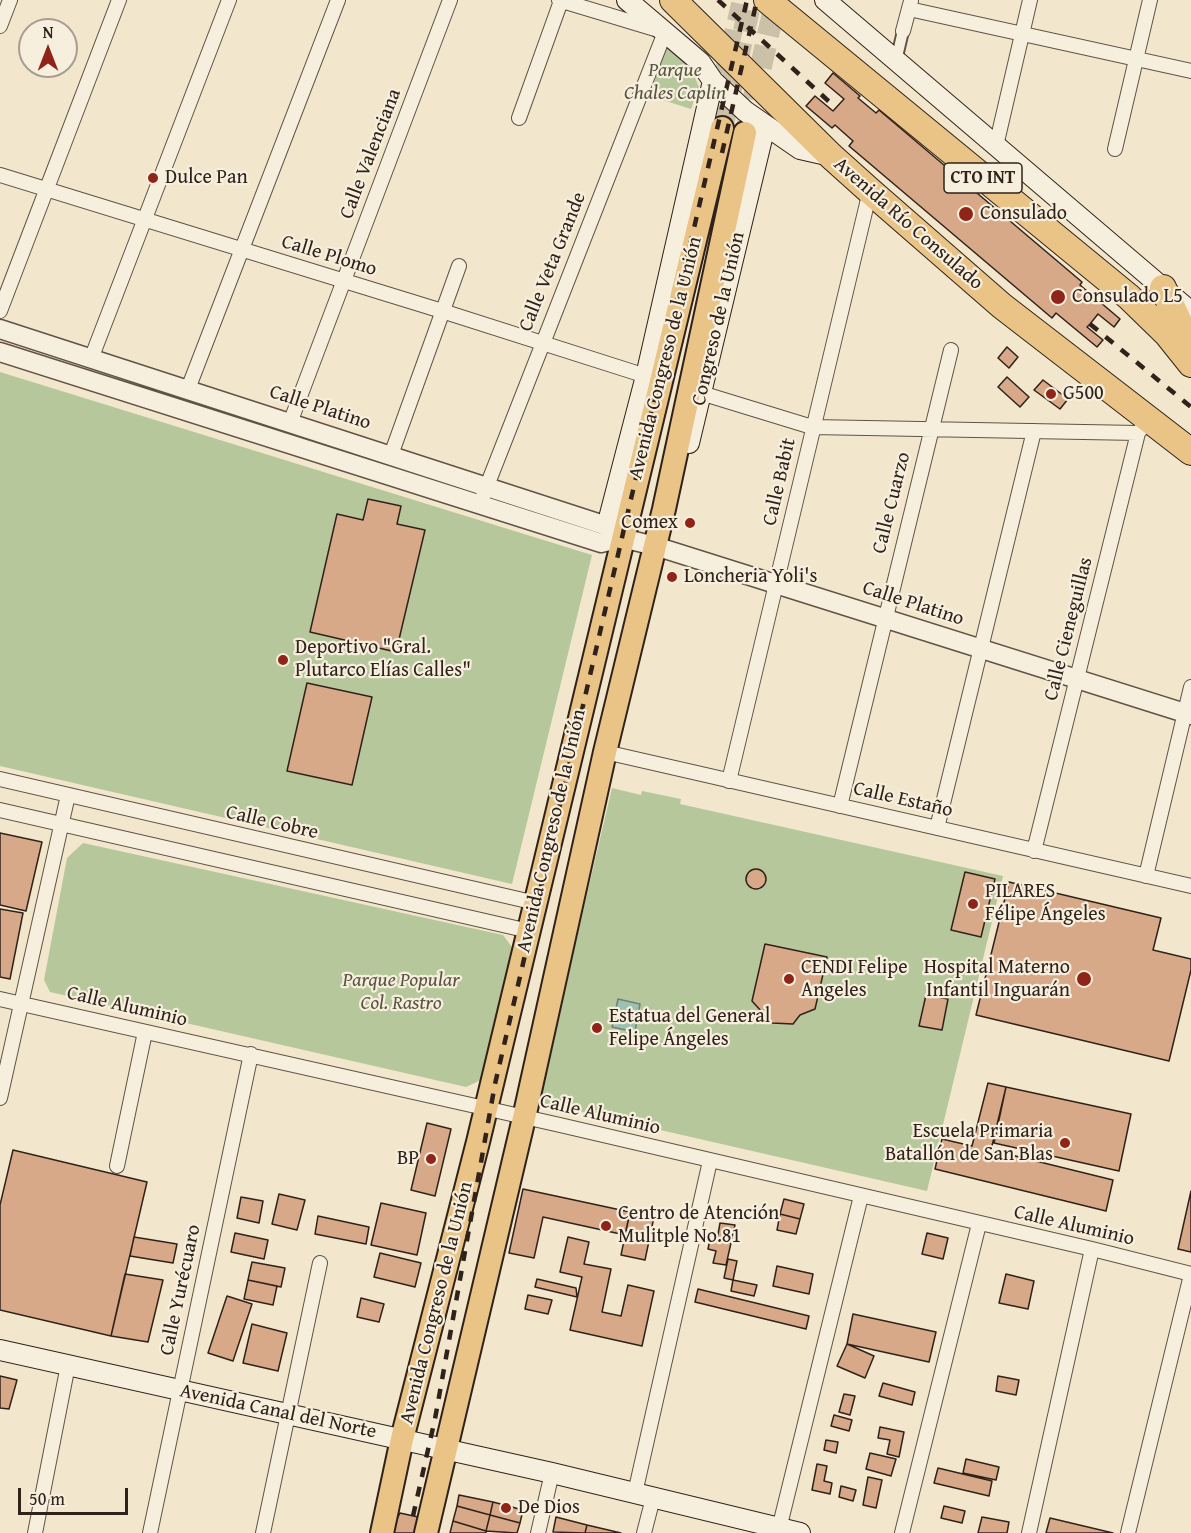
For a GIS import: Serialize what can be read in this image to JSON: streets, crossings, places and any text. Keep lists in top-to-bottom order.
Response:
{
  "streets": {
    "highway": ["CTO INT", "Avenida Río Consulado"],
    "main road": ["Congreso de la Unión", "Avenida Congreso de la Unión", "Avenida Canal del Norte"],
    "street": [
      "Calle Valenciana",
      "Calle Plomo",
      "Calle Veta Grande",
      "Calle Platino",
      "Calle Babit",
      "Calle Cuarzo",
      "Calle Cieneguillas",
      "Calle Estaño",
      "Calle Cobre",
      "Calle Aluminio",
      "Calle Yurécuaro"
    ]
  },
  "crossings": [
    ["Calle Valenciana", "Calle Plomo"],
    ["Calle Valenciana", "Calle Platino"],
    ["Avenida Río Consulado", "Calle Veta Grande"],
    ["Avenida Río Consulado", "Congreso de la Unión"],
    ["Avenida Río Consulado", "Avenida Congreso de la Unión"],
    ["Avenida Río Consulado", "Calle Babit"],
    ["Avenida Río Consulado", "Calle Cieneguillas"],
    ["Calle Plomo", "Calle Veta Grande"],
    ["Calle Veta Grande", "Calle Platino"],
    ["Congreso de la Unión", "Avenida Congreso de la Unión"],
    ["Avenida Congreso de la Unión", "Calle Platino"],
    ["Avenida Congreso de la Unión", "Calle Estaño"],
    ["Avenida Congreso de la Unión", "Calle Cobre"],
    ["Avenida Congreso de la Unión", "Calle Aluminio"],
    ["Avenida Congreso de la Unión", "Avenida Canal del Norte"],
    ["Calle Platino", "Calle Babit"],
    ["Calle Platino", "Calle Cuarzo"],
    ["Calle Platino", "Calle Cieneguillas"],
    ["Calle Babit", "Calle Estaño"],
    ["Calle Cuarzo", "Calle Estaño"],
    ["Calle Cieneguillas", "Calle Estaño"],
    ["Calle Aluminio", "Calle Yurécuaro"],
    ["Calle Yurécuaro", "Avenida Canal del Norte"]
  ],
  "parks": ["Parque Chales Caplin", "Parque Popular Col. Rastro"],
  "places": [
    "Dulce Pan",
    "Consulado",
    "Consulado L5",
    "G500",
    "Comex",
    "Loncheria Yoli's",
    "Deportivo \"Gral. Plutarco Elías Calles\"",
    "PILARES Félipe Ángeles",
    "CENDI Felipe Angeles",
    "Hospital Materno Infantil Inguarán",
    "Estatua del General Felipe Ángeles",
    "Escuela Primaria Batallón de San Blas",
    "BP",
    "Centro de Atención Mulitple No.81",
    "De Dios"
  ],
  "scale_bar": "50 m",
  "north": "top"
}
